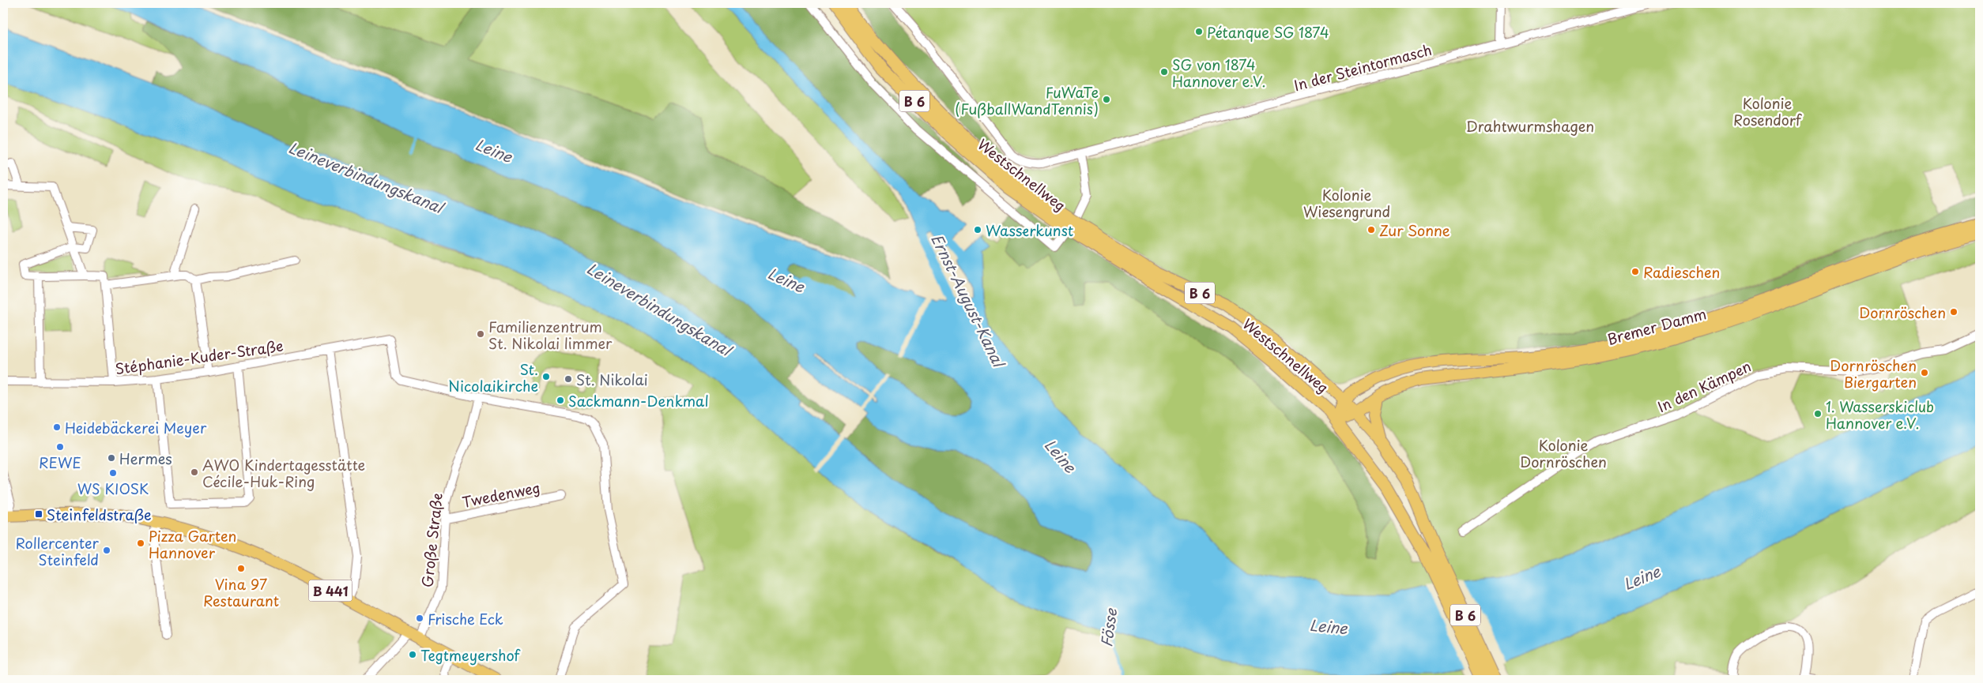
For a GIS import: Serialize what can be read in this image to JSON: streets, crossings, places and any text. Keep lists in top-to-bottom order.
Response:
{
  "streets": {
    "highway": ["B 6", "Westschnellweg"],
    "main road": ["Bremer Damm", "B 441"],
    "street": [
      "In der Steintormasch",
      "Stéphanie-Kuder-Straße",
      "In den Kämpen",
      "Twedenweg",
      "Große Straße"
    ]
  },
  "crossings": [
    ["Westschnellweg", "Bremer Damm"],
    ["Stéphanie-Kuder-Straße", "Große Straße"],
    ["Twedenweg", "Große Straße"],
    ["Große Straße", "B 441"]
  ],
  "water": [
    "Leine",
    "Leineverbindungskanal",
    "Ernst-August-Kanal",
    "Fösse"
  ],
  "parks": [
    "Kolonie Rosendorf",
    "Drahtwurmshagen",
    "Kolonie Wiesengrund",
    "Kolonie Dornröschen"
  ],
  "places": {
    "other": [
      "Pétanque SG 1874",
      "SG von 1874 Hannover e.V.",
      "FuWaTe (FußballWandTennis)",
      "Wasserkunst",
      "Zur Sonne",
      "Radieschen",
      "Dornröschen",
      "Familienzentrum St. Nikolai limmer",
      "Dornröschen Biergarten",
      "St. Nicolaikirche",
      "St. Nikolai",
      "Sackmann-Denkmal",
      "1. Wasserskiclub Hannover e.V.",
      "Heidebäckerei Meyer",
      "REWE",
      "Hermes",
      "AWO Kindertagesstätte Cécile-Huk-Ring",
      "WS KIOSK",
      "Pizza Garten Hannover",
      "Rollercenter Steinfeld",
      "Vina 97 Restaurant",
      "Frische Eck",
      "Tegtmeyershof"
    ],
    "transit": ["Steinfeldstraße"]
  }
}
